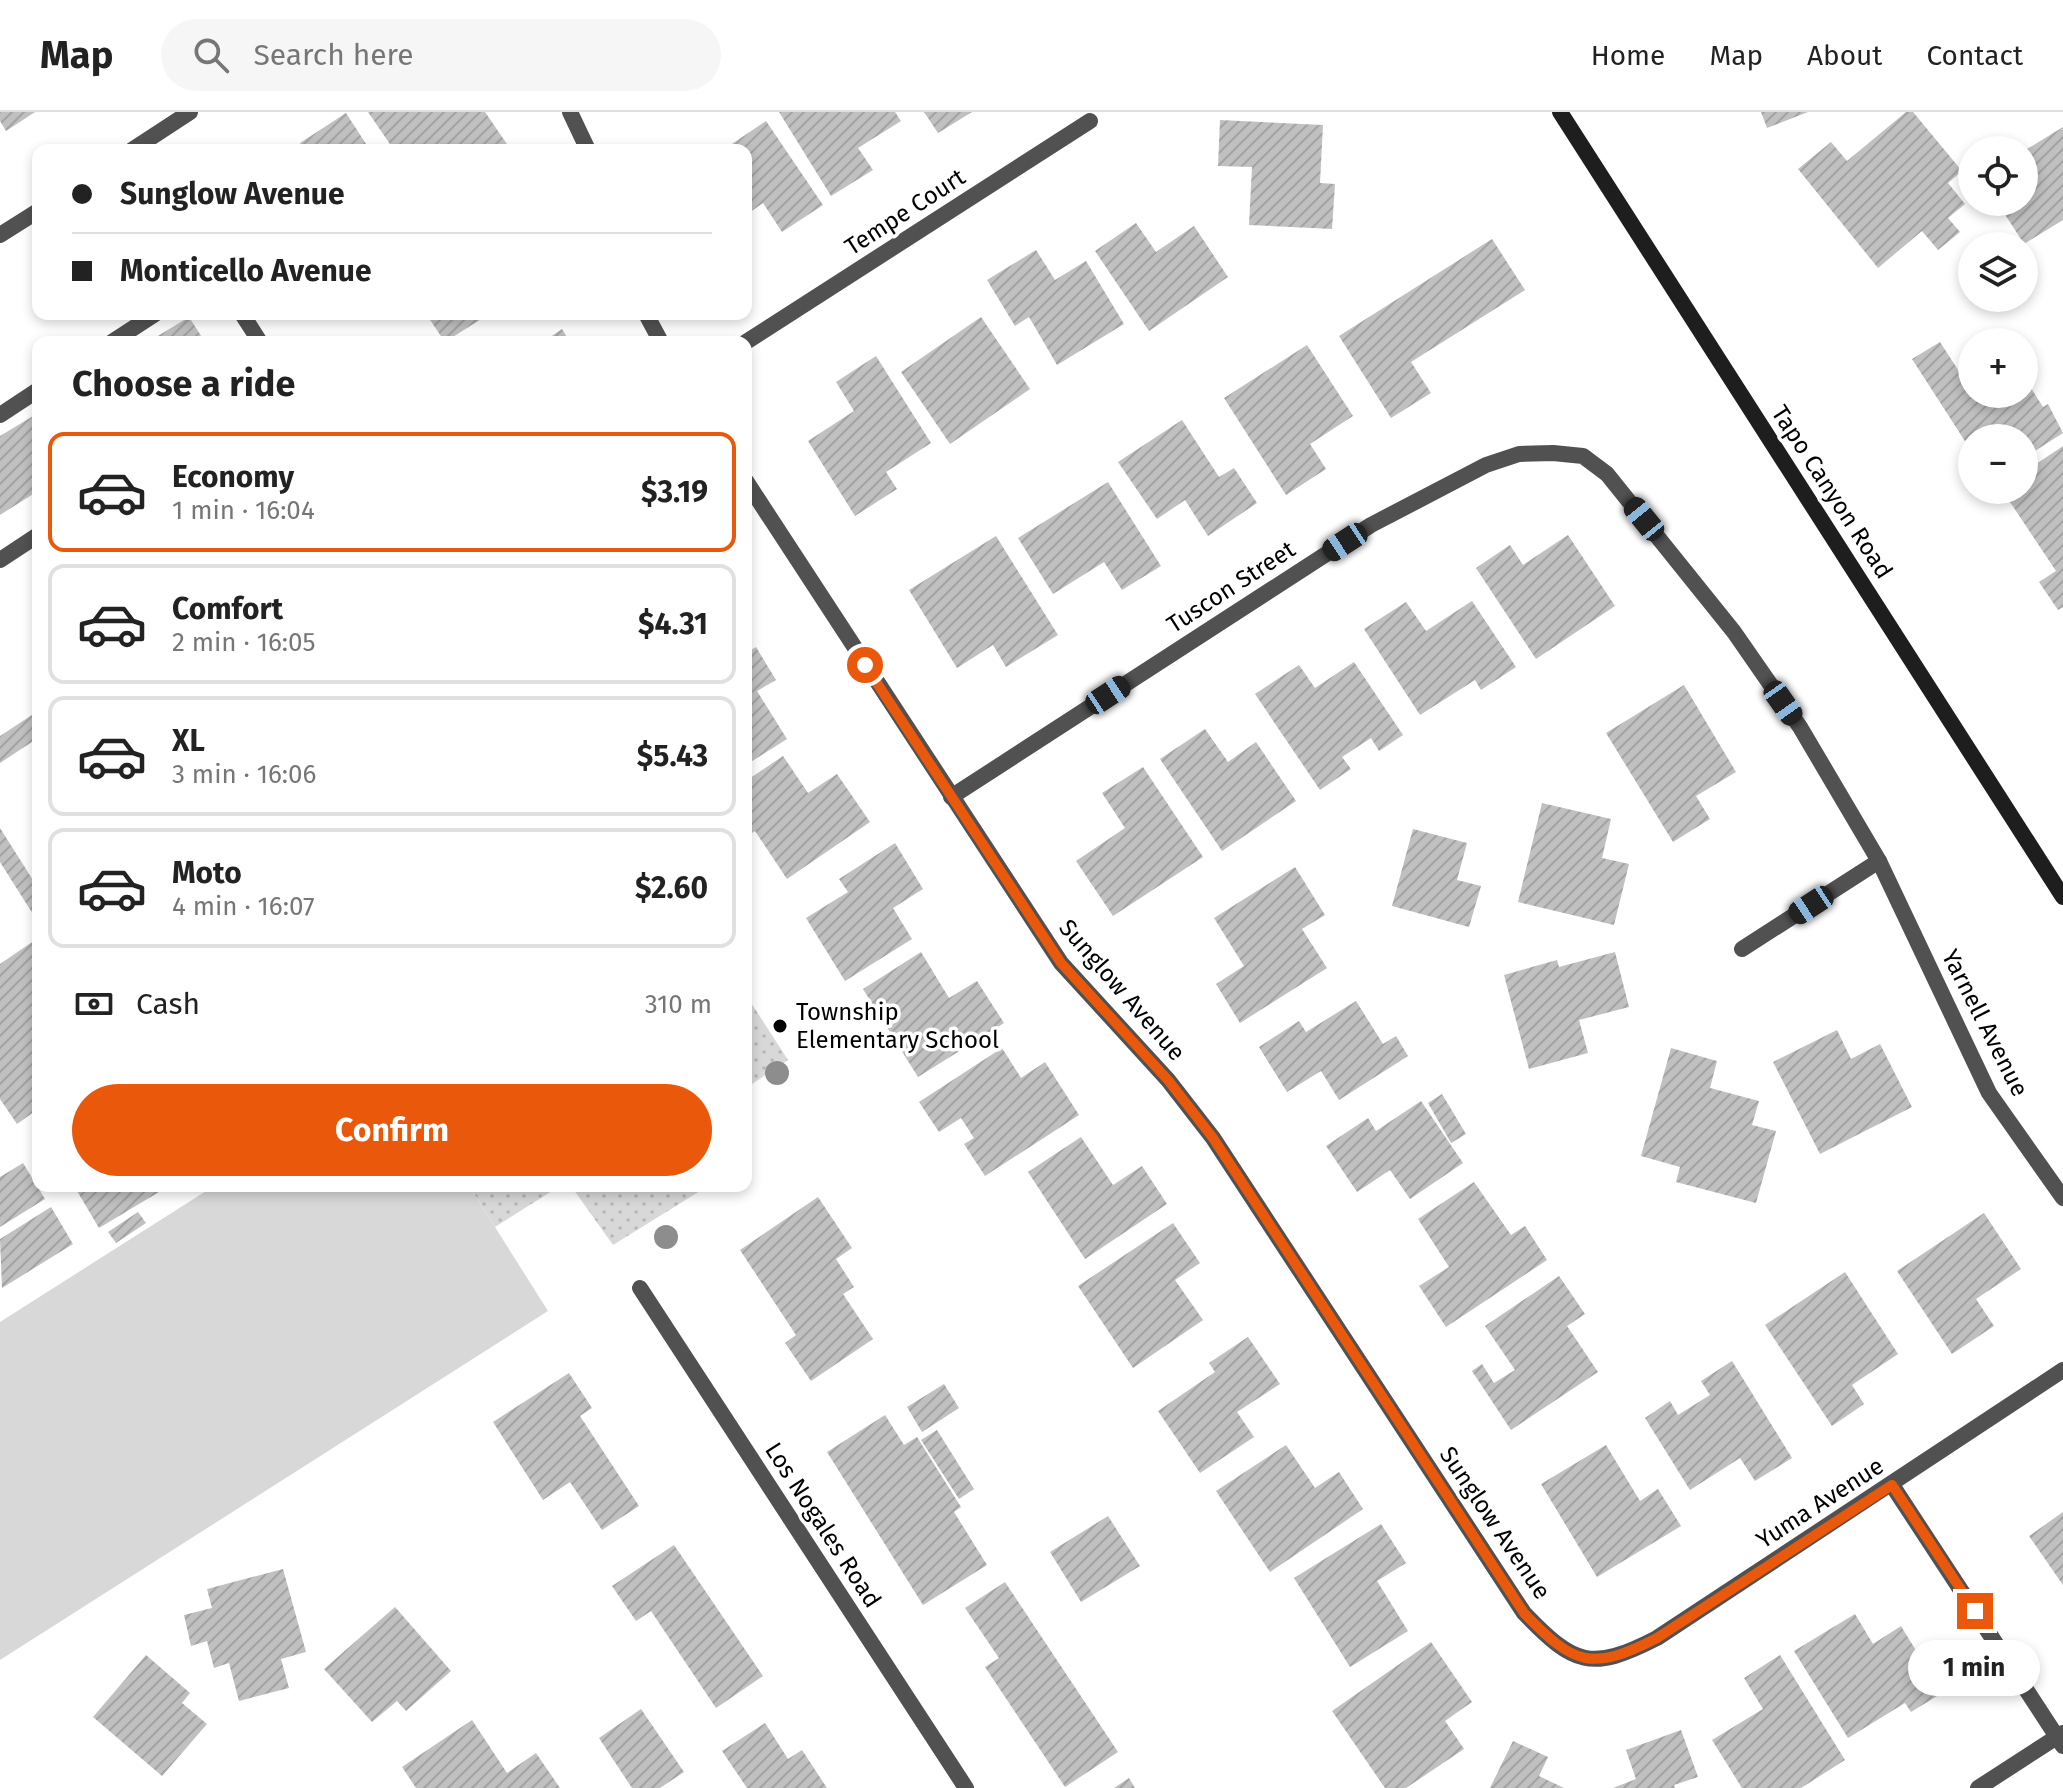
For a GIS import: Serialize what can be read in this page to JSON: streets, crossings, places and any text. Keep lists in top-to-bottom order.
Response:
{
  "streets": {
    "main road": ["Tapo Canyon Road"],
    "street": [
      "Tempe Court",
      "Tuscon Street",
      "Sunglow Avenue",
      "Yarnell Avenue",
      "Yuma Avenue",
      "Los Nogales Road"
    ]
  },
  "crossings": [
    ["Tuscon Street", "Sunglow Avenue"],
    ["Tuscon Street", "Yarnell Avenue"],
    ["Sunglow Avenue", "Yuma Avenue"]
  ],
  "places": ["Township Elementary School"],
  "page": {
    "header": "Map",
    "search": "Search here",
    "nav": [
      "Home",
      "Map",
      "About",
      "Contact"
    ],
    "map_buttons": ["+", "−"],
    "banner": ["Sunglow Avenue", "Monticello Avenue"],
    "heading": "Choose a ride",
    "list": [
      {
        "name": "Economy",
        "note": "1 min · 16:04",
        "value": "$3.19"
      },
      {
        "name": "Comfort",
        "note": "2 min · 16:05",
        "value": "$4.31"
      },
      {
        "name": "XL",
        "note": "3 min · 16:06",
        "value": "$5.43"
      },
      {
        "name": "Moto",
        "note": "4 min · 16:07",
        "value": "$2.60"
      }
    ],
    "pay": ["Cash", "310 m"],
    "buttons": "Confirm",
    "bubble": "1 min"
  }
}
